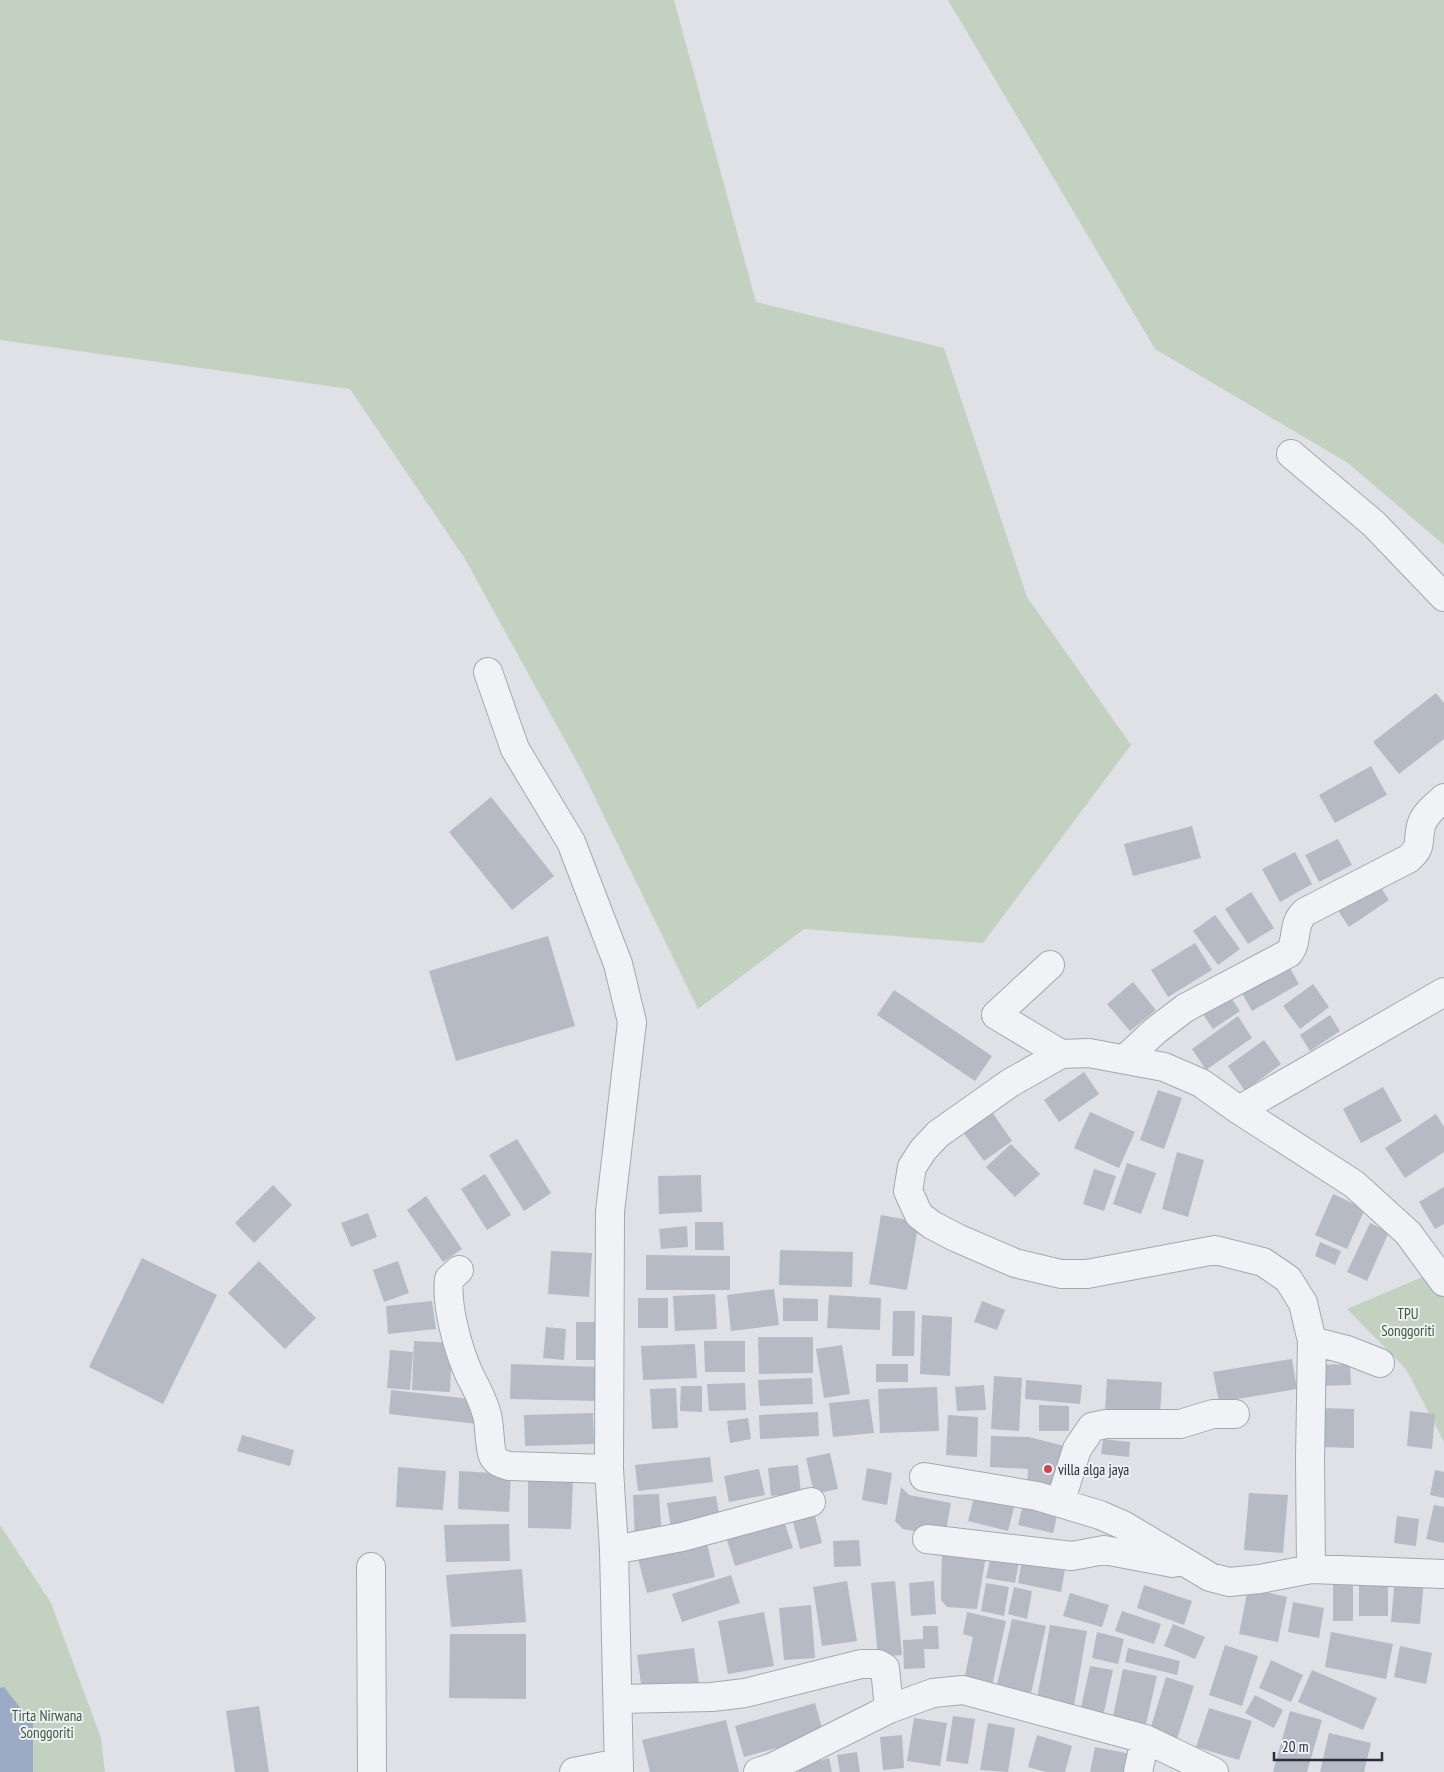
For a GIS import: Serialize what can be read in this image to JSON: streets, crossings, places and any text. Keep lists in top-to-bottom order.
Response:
{
  "parks": ["TPU Songgoriti", "Tirta Nirwana Songgoriti"],
  "places": ["villa alga jaya"],
  "scale_bar": "20 m"
}
